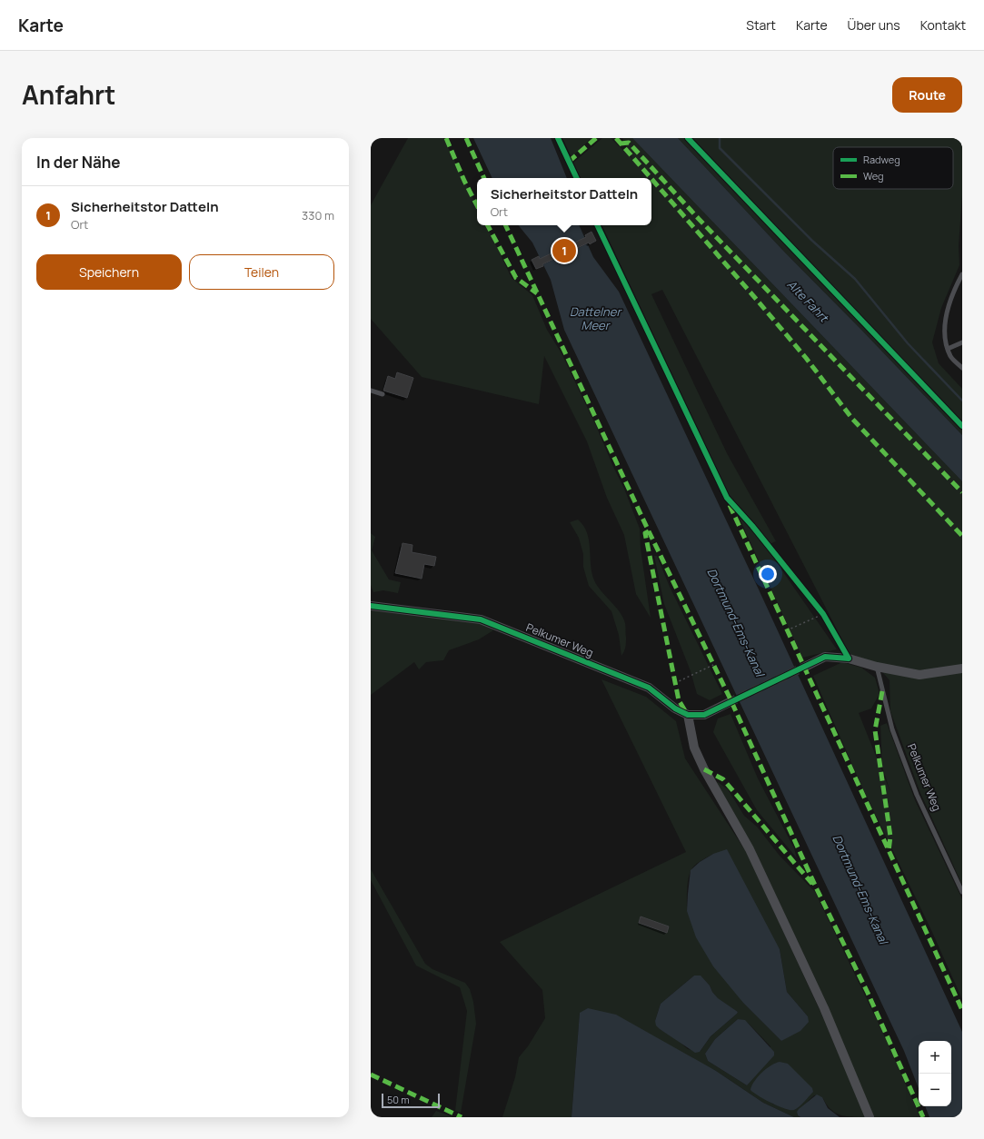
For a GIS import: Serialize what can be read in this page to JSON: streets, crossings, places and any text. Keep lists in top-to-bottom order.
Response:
{
  "streets": {
    "street": ["Pelkumer Weg"]
  },
  "water": ["Alte Fahrt", "Dattelner Meer", "Dortmund-Ems-Kanal"],
  "legend": ["Radweg", "Weg"],
  "scale_bar": "50 m",
  "page": {
    "header": "Karte",
    "nav": [
      "Start",
      "Karte",
      "Über uns",
      "Kontakt"
    ],
    "title": "Anfahrt",
    "buttons": [
      "Route",
      ["Speichern", "Teilen"]
    ],
    "heading": "In der Nähe",
    "popup": ["Sicherheitstor Datteln", "Ort"],
    "list": [
      {
        "mark": "1",
        "name": "Sicherheitstor Datteln",
        "note": "Ort",
        "value": "330 m"
      }
    ],
    "pins": "1",
    "map_buttons": ["+", "−"],
    "scale": "50 m"
  }
}
